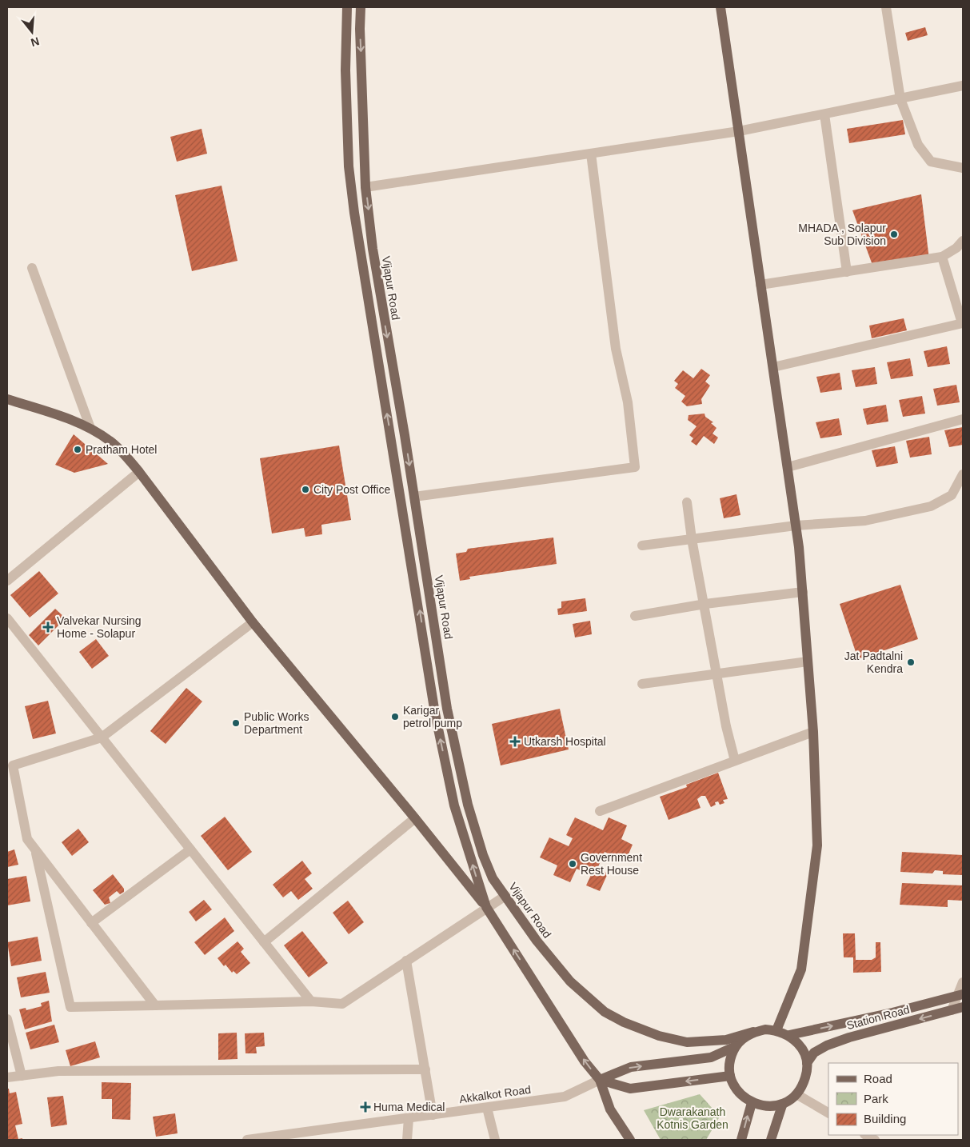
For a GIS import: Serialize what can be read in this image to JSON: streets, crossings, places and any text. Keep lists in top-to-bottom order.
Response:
{
  "streets": {
    "main road": ["Vijapur Road", "Station Road"],
    "street": ["Akkalkot Road"]
  },
  "crossings": [
    ["Vijapur Road", "Station Road"]
  ],
  "parks": ["Dwarakanath Kotnis Garden"],
  "places": {
    "other": [
      "MHADA , Solapur Sub Division",
      "Pratham Hotel",
      "City Post Office",
      "Jat Padtalni Kendra",
      "Karigar petrol pump",
      "Public Works Department",
      "Government Rest House"
    ],
    "health": ["Valvekar Nursing Home - Solapur", "Utkarsh Hospital", "Huma Medical"]
  },
  "legend": ["Road", "Park", "Building"],
  "north": "bottom"
}
